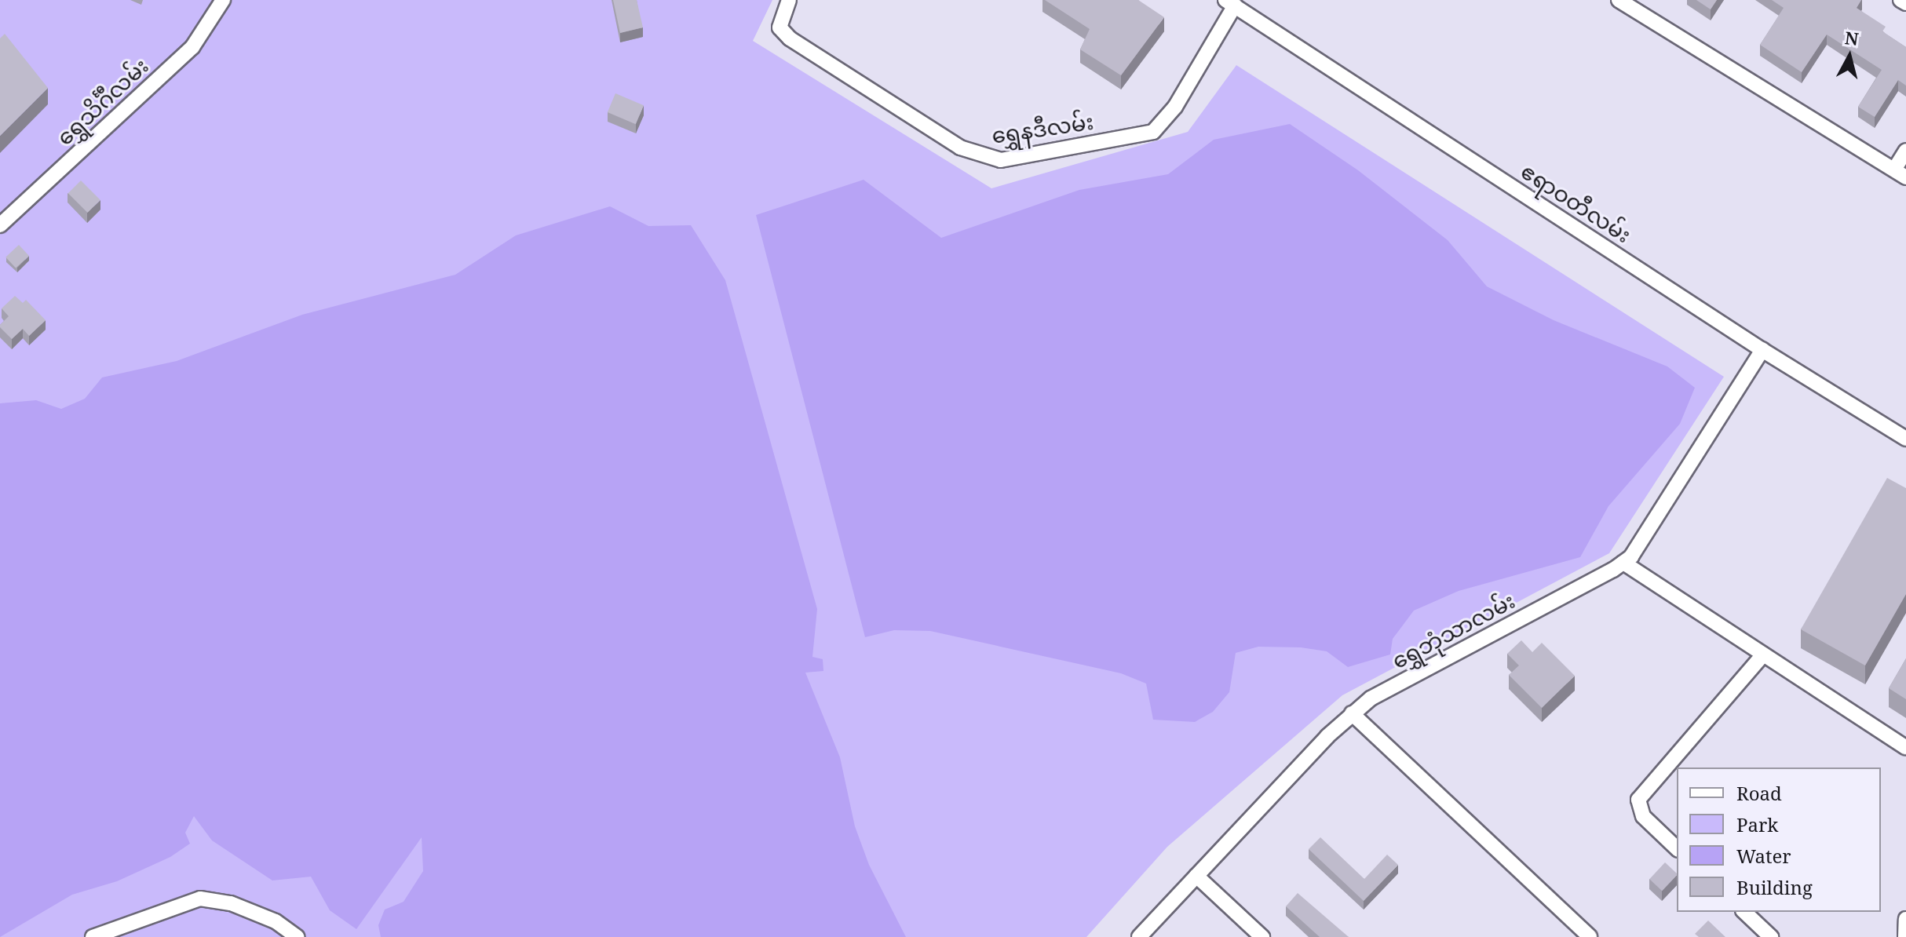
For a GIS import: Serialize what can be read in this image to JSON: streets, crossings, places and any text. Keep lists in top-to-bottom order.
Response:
{
  "streets": {
    "street": [
      "ရွှေသိင်္ဂီလမ်း",
      "ရွှေနဒီလမ်း",
      "ဧရာဝတီလမ်း",
      "ရွှေဘုံသာလမ်း"
    ]
  },
  "crossings": [
    ["ရွှေနဒီလမ်း", "ဧရာဝတီလမ်း"],
    ["ဧရာဝတီလမ်း", "ရွှေဘုံသာလမ်း"]
  ],
  "legend": [
    "Road",
    "Park",
    "Water",
    "Building"
  ],
  "north": "top"
}
